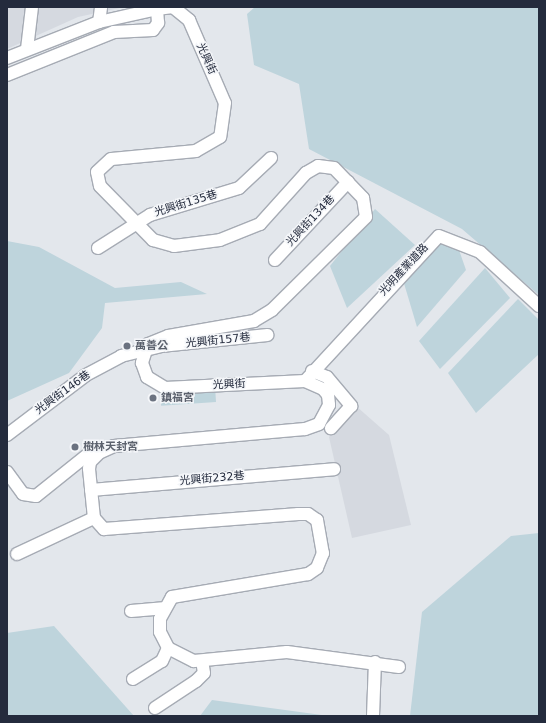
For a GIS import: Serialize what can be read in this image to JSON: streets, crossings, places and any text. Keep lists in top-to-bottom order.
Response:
{
  "streets": {
    "street": [
      "光興街",
      "光興街135巷",
      "光興街134巷",
      "光明產業道路",
      "光興街157巷",
      "光興街146巷",
      "光興街232巷"
    ]
  },
  "crossings": [
    ["光興街", "光興街135巷"],
    ["光興街", "光興街134巷"],
    ["光興街", "光明產業道路"],
    ["光興街", "光興街157巷"],
    ["光興街", "光興街146巷"],
    ["光興街", "光興街232巷"],
    ["光興街157巷", "光興街146巷"]
  ],
  "places": ["萬善公", "鎮福宮", "樹林天封宮"]
}
